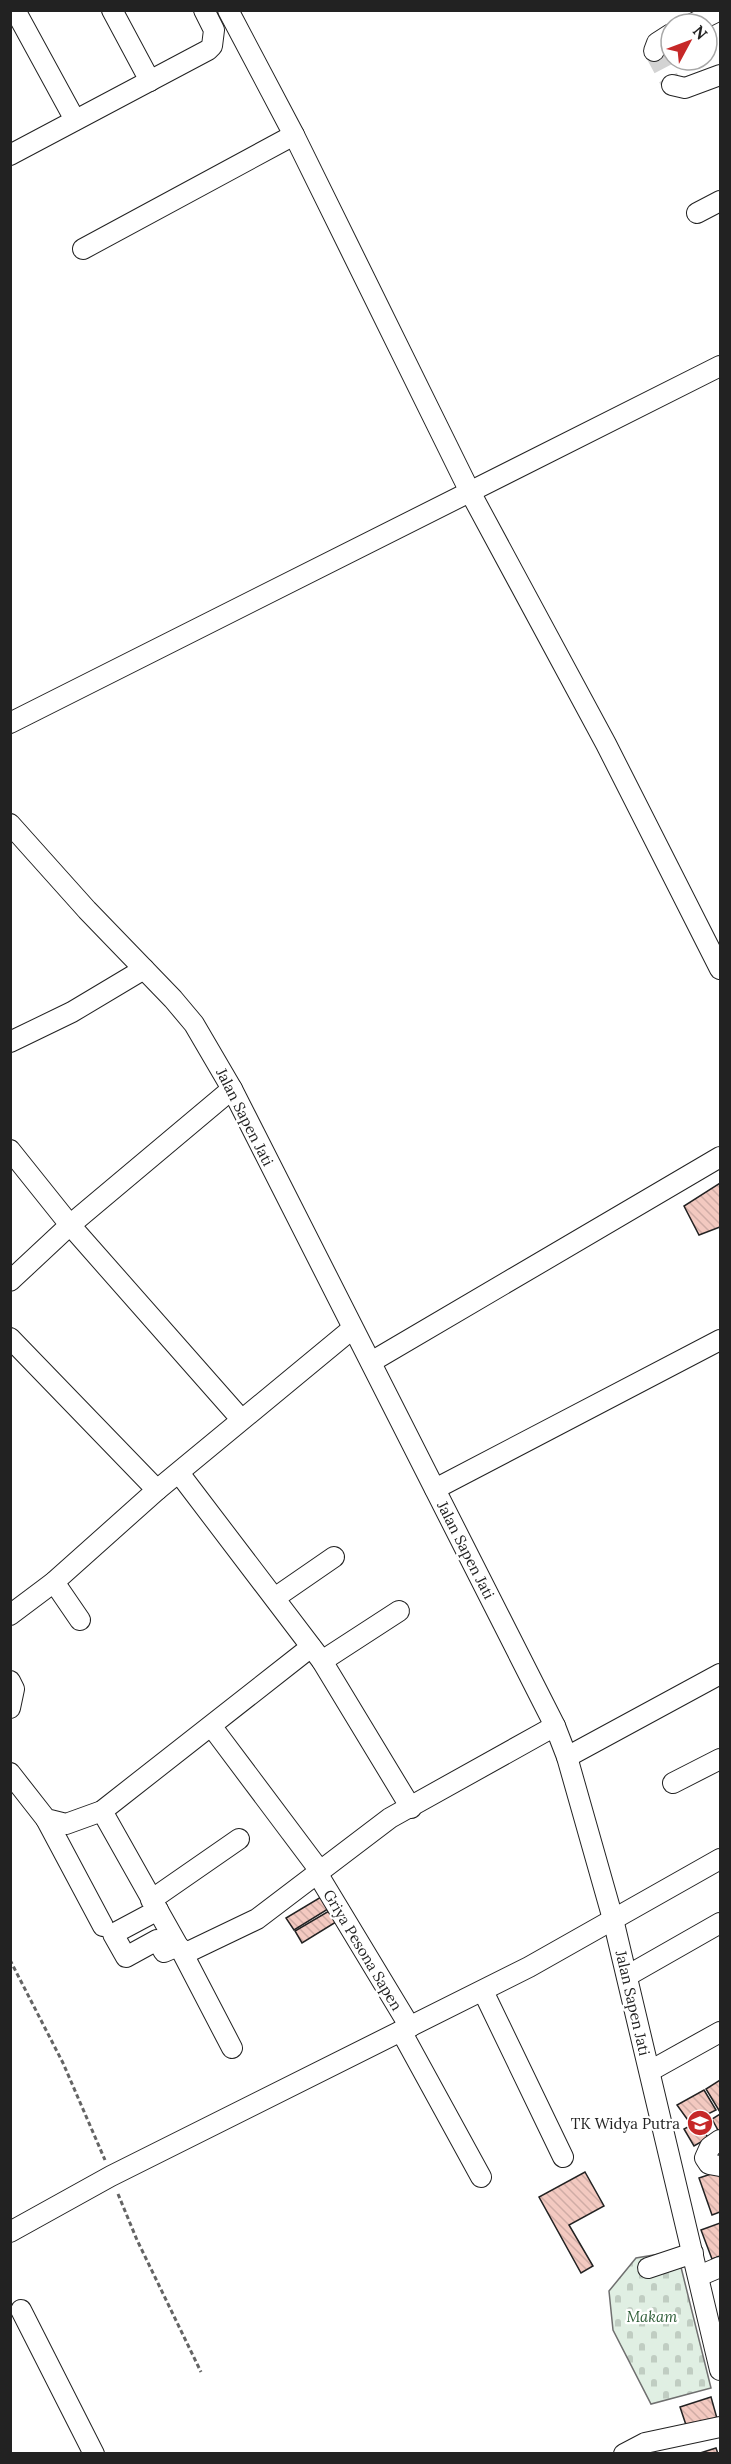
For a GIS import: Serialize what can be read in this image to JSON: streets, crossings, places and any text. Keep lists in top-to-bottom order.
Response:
{
  "streets": {
    "street": ["Jalan Sapen Jati", "Griya Pesona Sapen"]
  },
  "parks": ["Makam"],
  "places": {
    "school or university": ["TK Widya Putra"]
  },
  "north": "top right"
}
